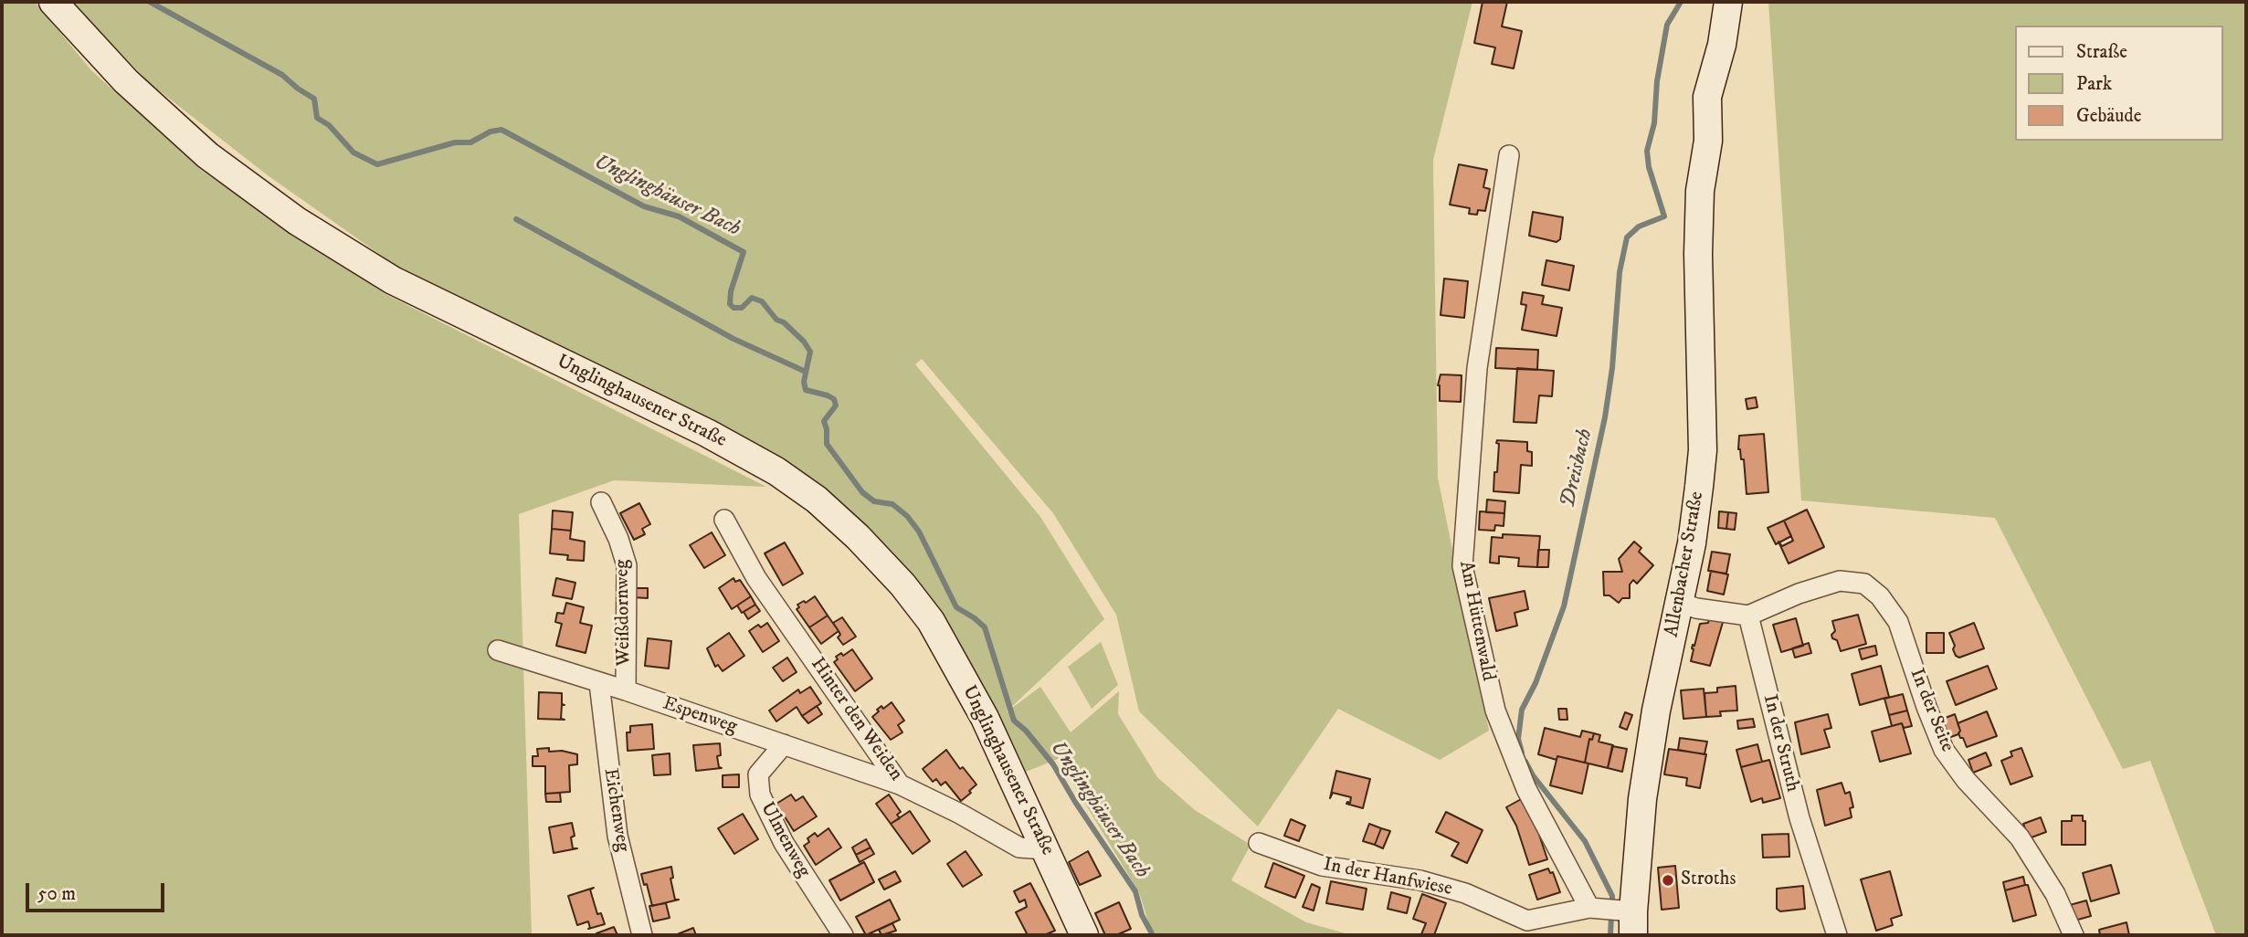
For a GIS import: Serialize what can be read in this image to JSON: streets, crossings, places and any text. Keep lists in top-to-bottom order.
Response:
{
  "streets": {
    "main road": ["Unglinghausener Straße", "Allenbacher Straße"],
    "street": [
      "Weißdornweg",
      "Am Hüttenwald",
      "In der Seite",
      "Espenweg",
      "Hinter den Weiden",
      "In der Struth",
      "Eichenweg",
      "Ulmenweg",
      "In der Hanfwiese"
    ]
  },
  "crossings": [
    ["Unglinghausener Straße", "Hinter den Weiden"],
    ["Allenbacher Straße", "Am Hüttenwald"],
    ["Allenbacher Straße", "In der Hanfwiese"],
    ["Weißdornweg", "Espenweg"],
    ["Am Hüttenwald", "In der Hanfwiese"],
    ["In der Seite", "In der Struth"],
    ["Espenweg", "Hinter den Weiden"],
    ["Espenweg", "Eichenweg"],
    ["Espenweg", "Ulmenweg"]
  ],
  "water": ["Unglinghäuser Bach", "Dreisbach"],
  "places": ["Stroths"],
  "legend": ["Straße", "Park", "Gebäude"],
  "scale_bar": "50 m"
}
